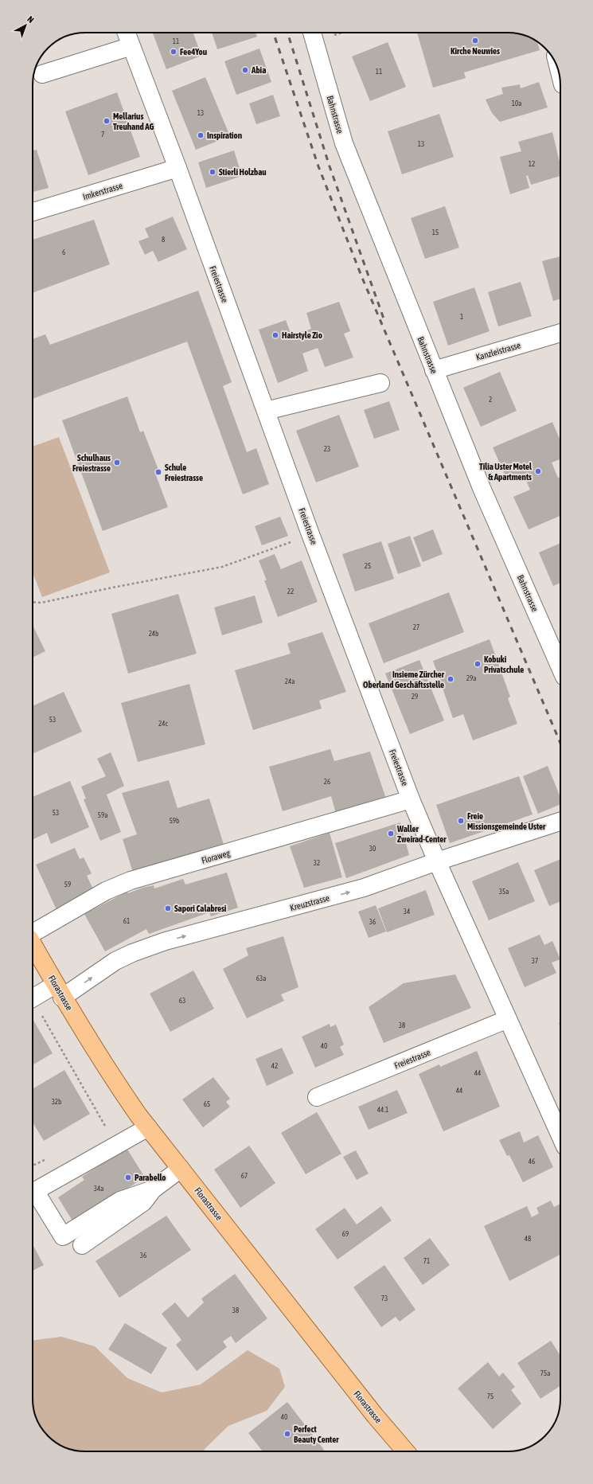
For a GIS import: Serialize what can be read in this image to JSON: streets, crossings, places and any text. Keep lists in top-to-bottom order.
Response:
{
  "streets": {
    "main road": ["Florastrasse"],
    "street": [
      "Bahnstrasse",
      "Imkerstrasse",
      "Freiestrasse",
      "Kanzleistrasse",
      "Floraweg",
      "Kreuzstrasse"
    ]
  },
  "crossings": [
    ["Bahnstrasse", "Kanzleistrasse"],
    ["Imkerstrasse", "Freiestrasse"],
    ["Freiestrasse", "Floraweg"],
    ["Freiestrasse", "Kreuzstrasse"],
    ["Kreuzstrasse", "Florastrasse"]
  ],
  "one_way": ["Kreuzstrasse"],
  "places": [
    "Kirche Neuwies",
    "Fee4You",
    "Abia",
    "Mellarius Treuhand AG",
    "Inspiration",
    "Stierli Holzbau",
    "Hairstyle Zio",
    "Schulhaus Freiestrasse",
    "Tilia Uster Motel & Apartments",
    "Schule Freiestrasse",
    "Kobuki Privatschule",
    "Insieme Zürcher Oberland Geschäftsstelle",
    "Freie Missionsgemeinde Uster",
    "Waller Zweirad-Center",
    "Sapori Calabresi",
    "Parabello",
    "Perfect Beauty Center"
  ],
  "house_numbers": [
    "11",
    "11",
    "10a",
    "13",
    "7",
    "13",
    "12",
    "15",
    "8",
    "6",
    "1",
    "2",
    "23",
    "25",
    "22",
    "27",
    "24b",
    "29a",
    "24a",
    "29",
    "53",
    "24c",
    "26",
    "53",
    "59a",
    "59b",
    "30",
    "32",
    "59",
    "35a",
    "34",
    "61",
    "36",
    "37",
    "63a",
    "63",
    "38",
    "40",
    "42",
    "44",
    "44",
    "32b",
    "65",
    "44.1",
    "46",
    "67",
    "34a",
    "69",
    "48",
    "36",
    "71",
    "73",
    "38",
    "75a",
    "75",
    "40"
  ],
  "north": "top right"
}
